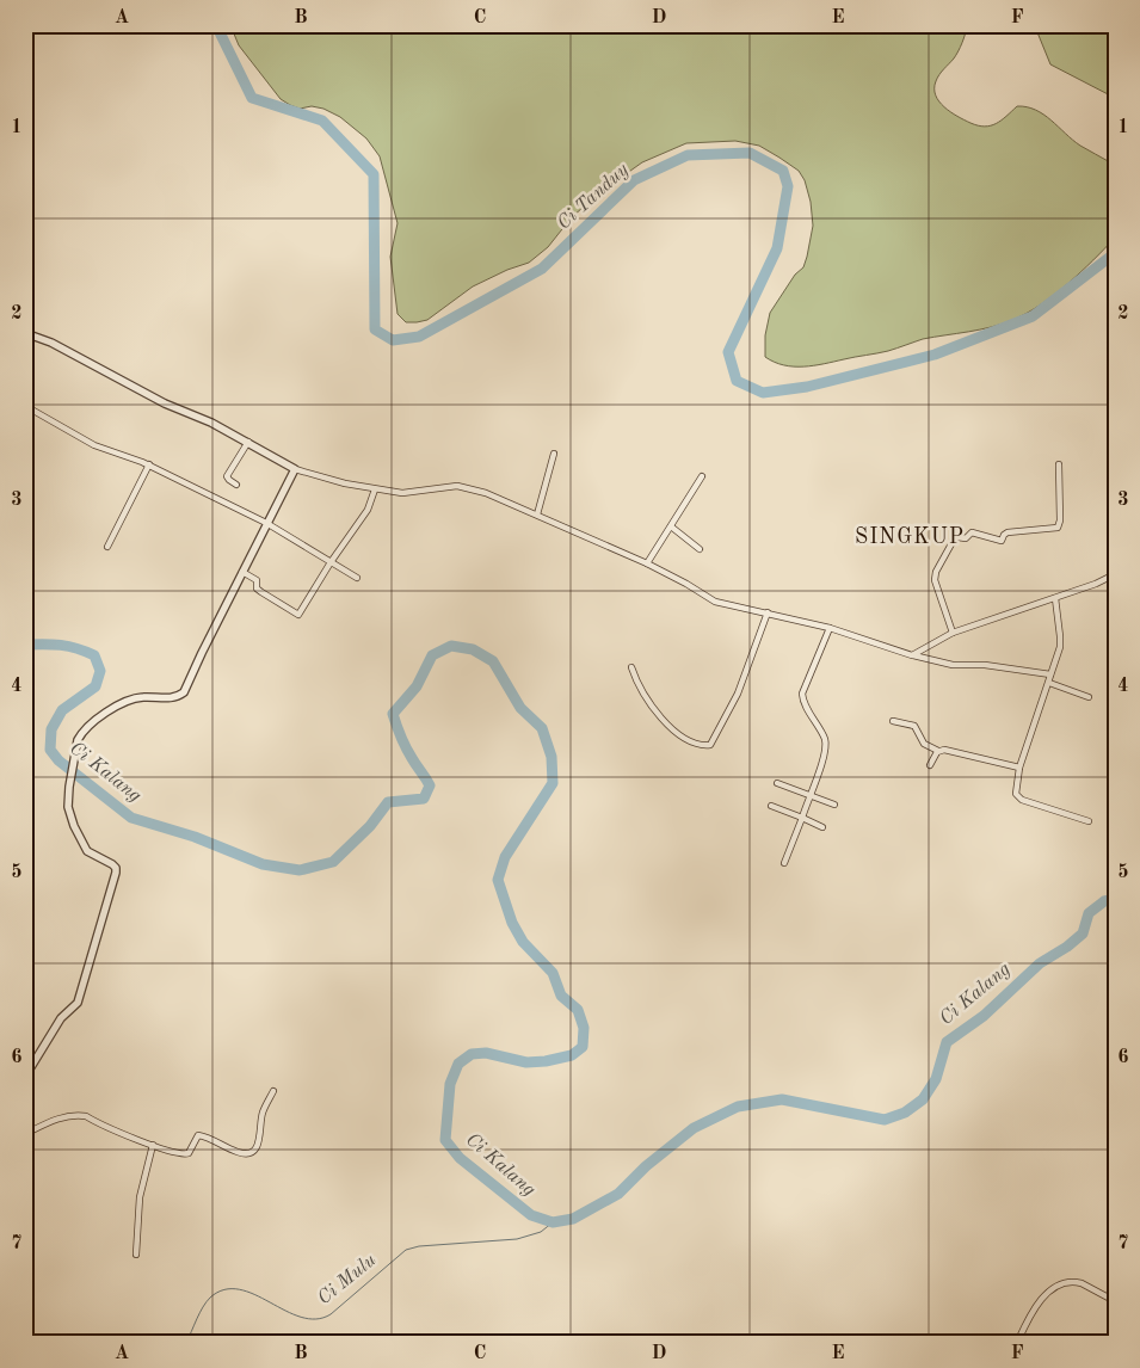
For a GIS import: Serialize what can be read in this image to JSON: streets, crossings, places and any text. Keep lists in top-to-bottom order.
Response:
{
  "districts": ["SINGKUP"],
  "water": ["Ci Tanduy", "Ci Kalang", "Ci Mulu"],
  "grid": {
    "columns": [
      "A",
      "B",
      "C",
      "D",
      "E",
      "F"
    ],
    "rows": [
      "1",
      "2",
      "3",
      "4",
      "5",
      "6",
      "7"
    ]
  }
}
